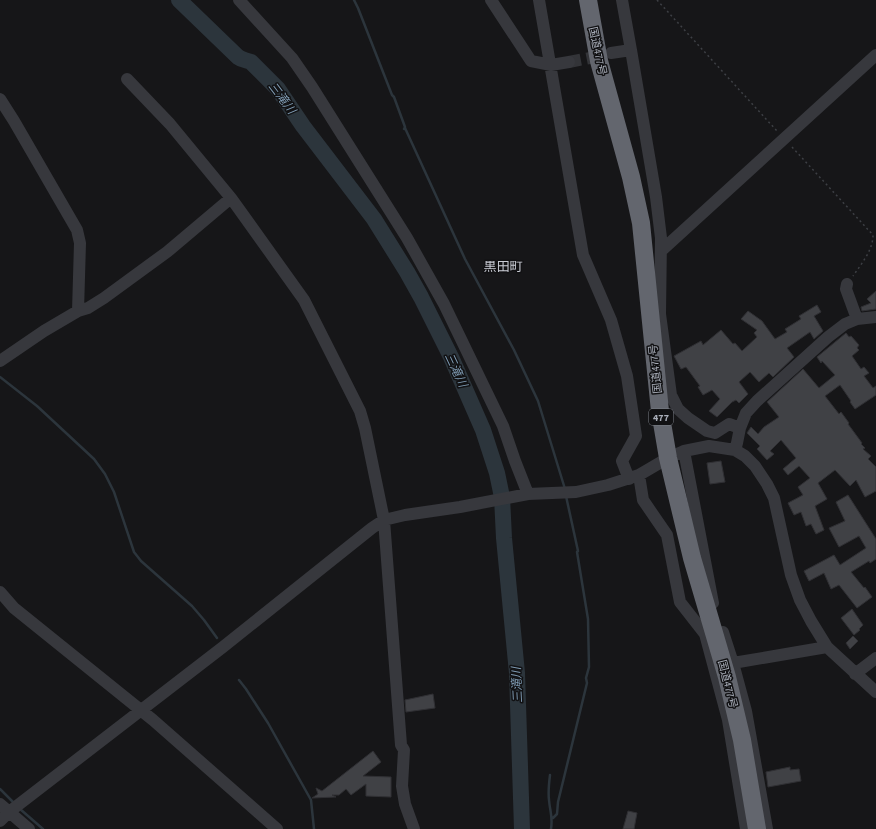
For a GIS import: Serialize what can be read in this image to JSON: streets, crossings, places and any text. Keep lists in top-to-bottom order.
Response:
{
  "streets": {
    "highway": ["国道477号", "477"]
  },
  "districts": ["黒田町"],
  "water": ["三滝川"]
}
